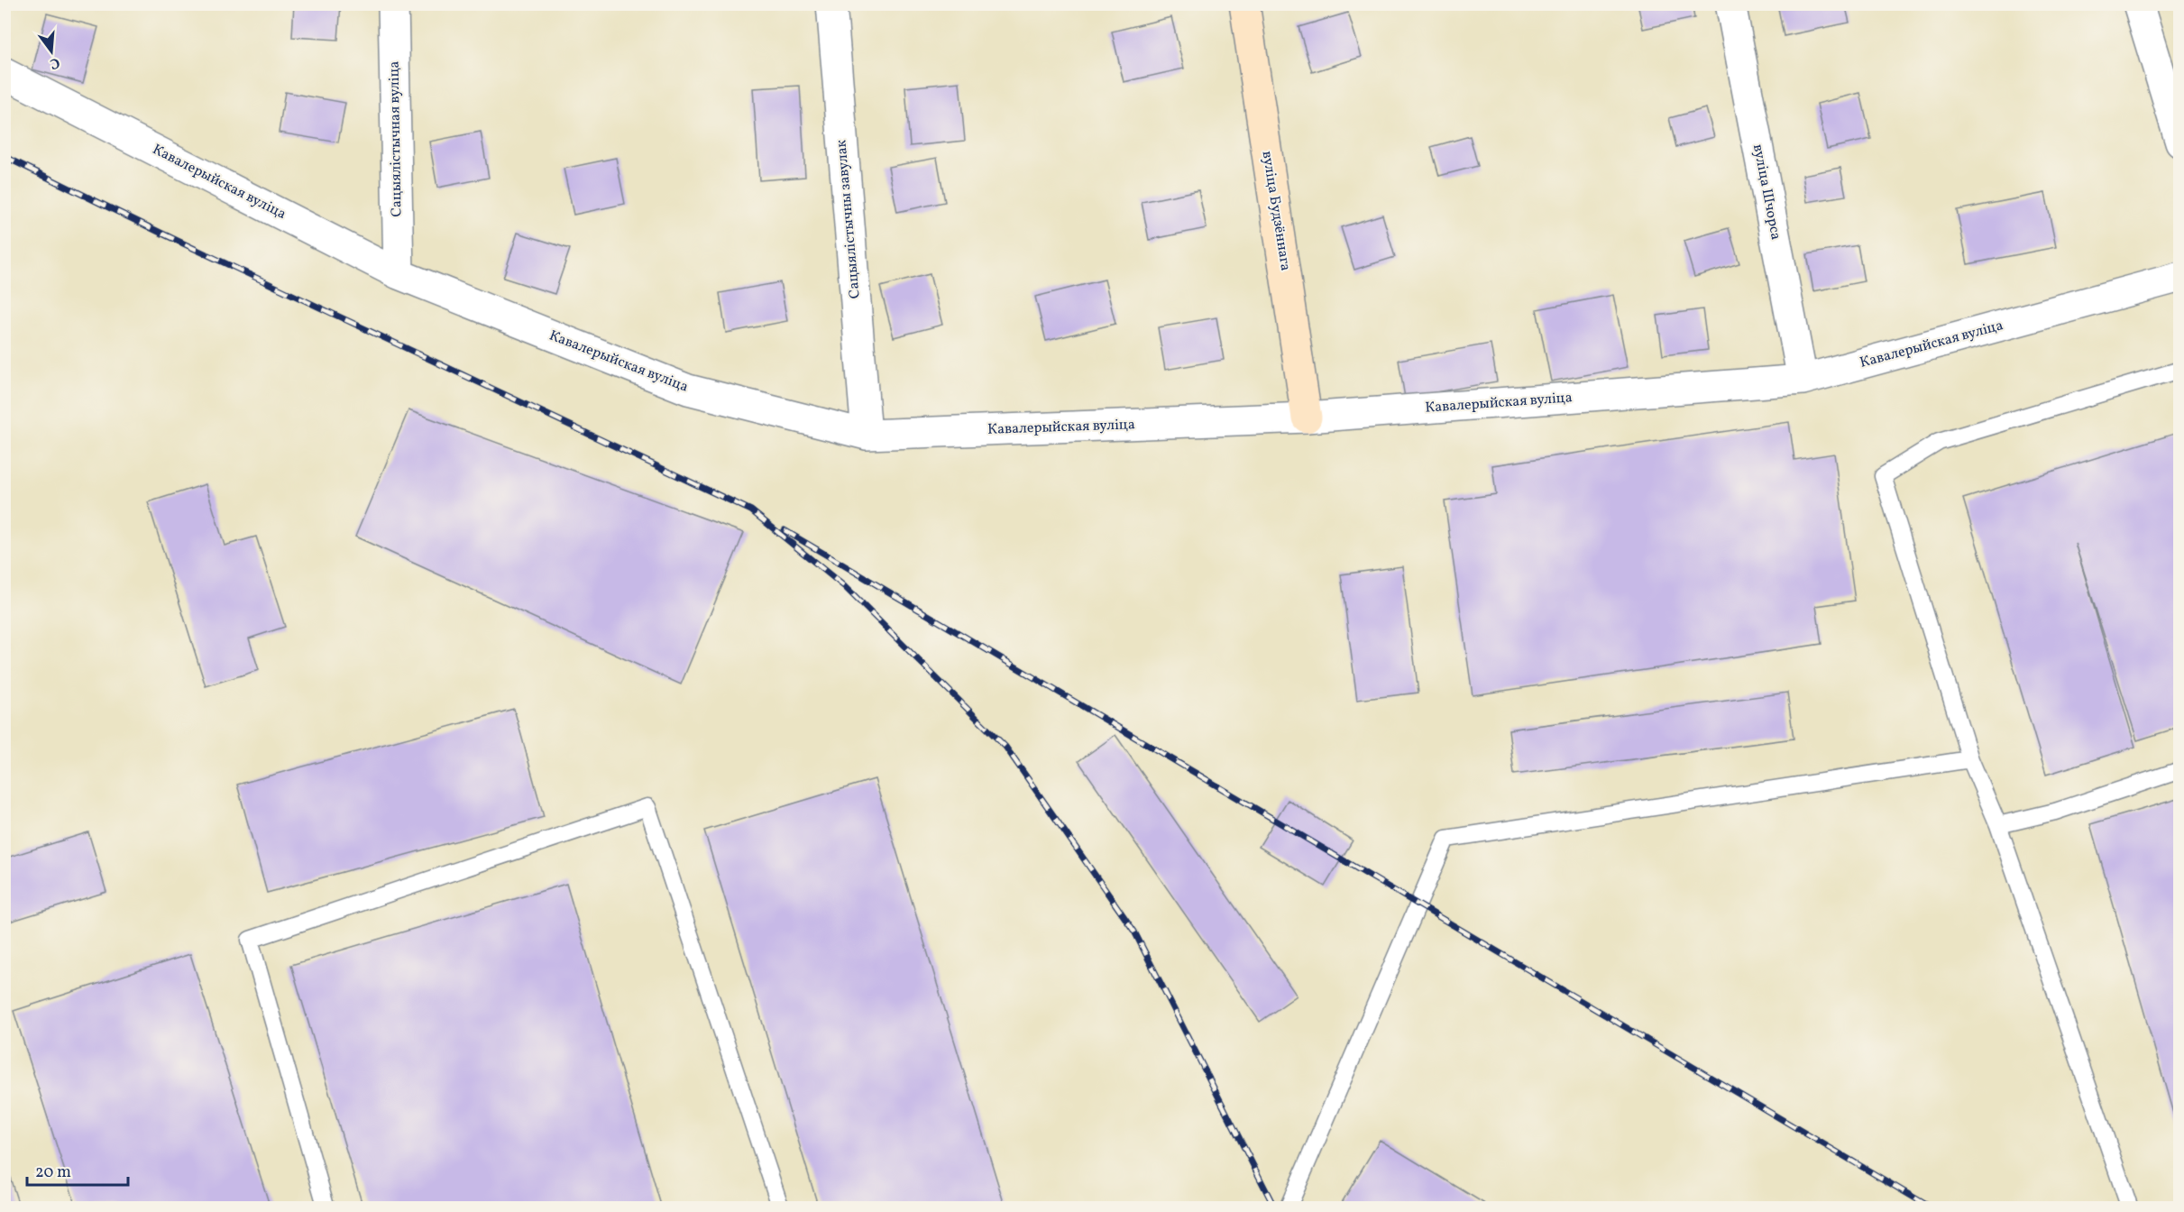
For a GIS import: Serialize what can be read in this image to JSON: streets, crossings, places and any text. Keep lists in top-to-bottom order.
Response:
{
  "streets": {
    "street": [
      "Сацыялістычная вуліца",
      "Кавалерыйская вуліца",
      "вуліца Шчорса",
      "вуліца Будзённага",
      "Сацыялістычны завулак"
    ]
  },
  "crossings": [
    ["Сацыялістычная вуліца", "Кавалерыйская вуліца"],
    ["Кавалерыйская вуліца", "вуліца Шчорса"],
    ["Кавалерыйская вуліца", "вуліца Будзённага"],
    ["Кавалерыйская вуліца", "Сацыялістычны завулак"]
  ],
  "scale_bar": "20 m",
  "north": "bottom"
}
